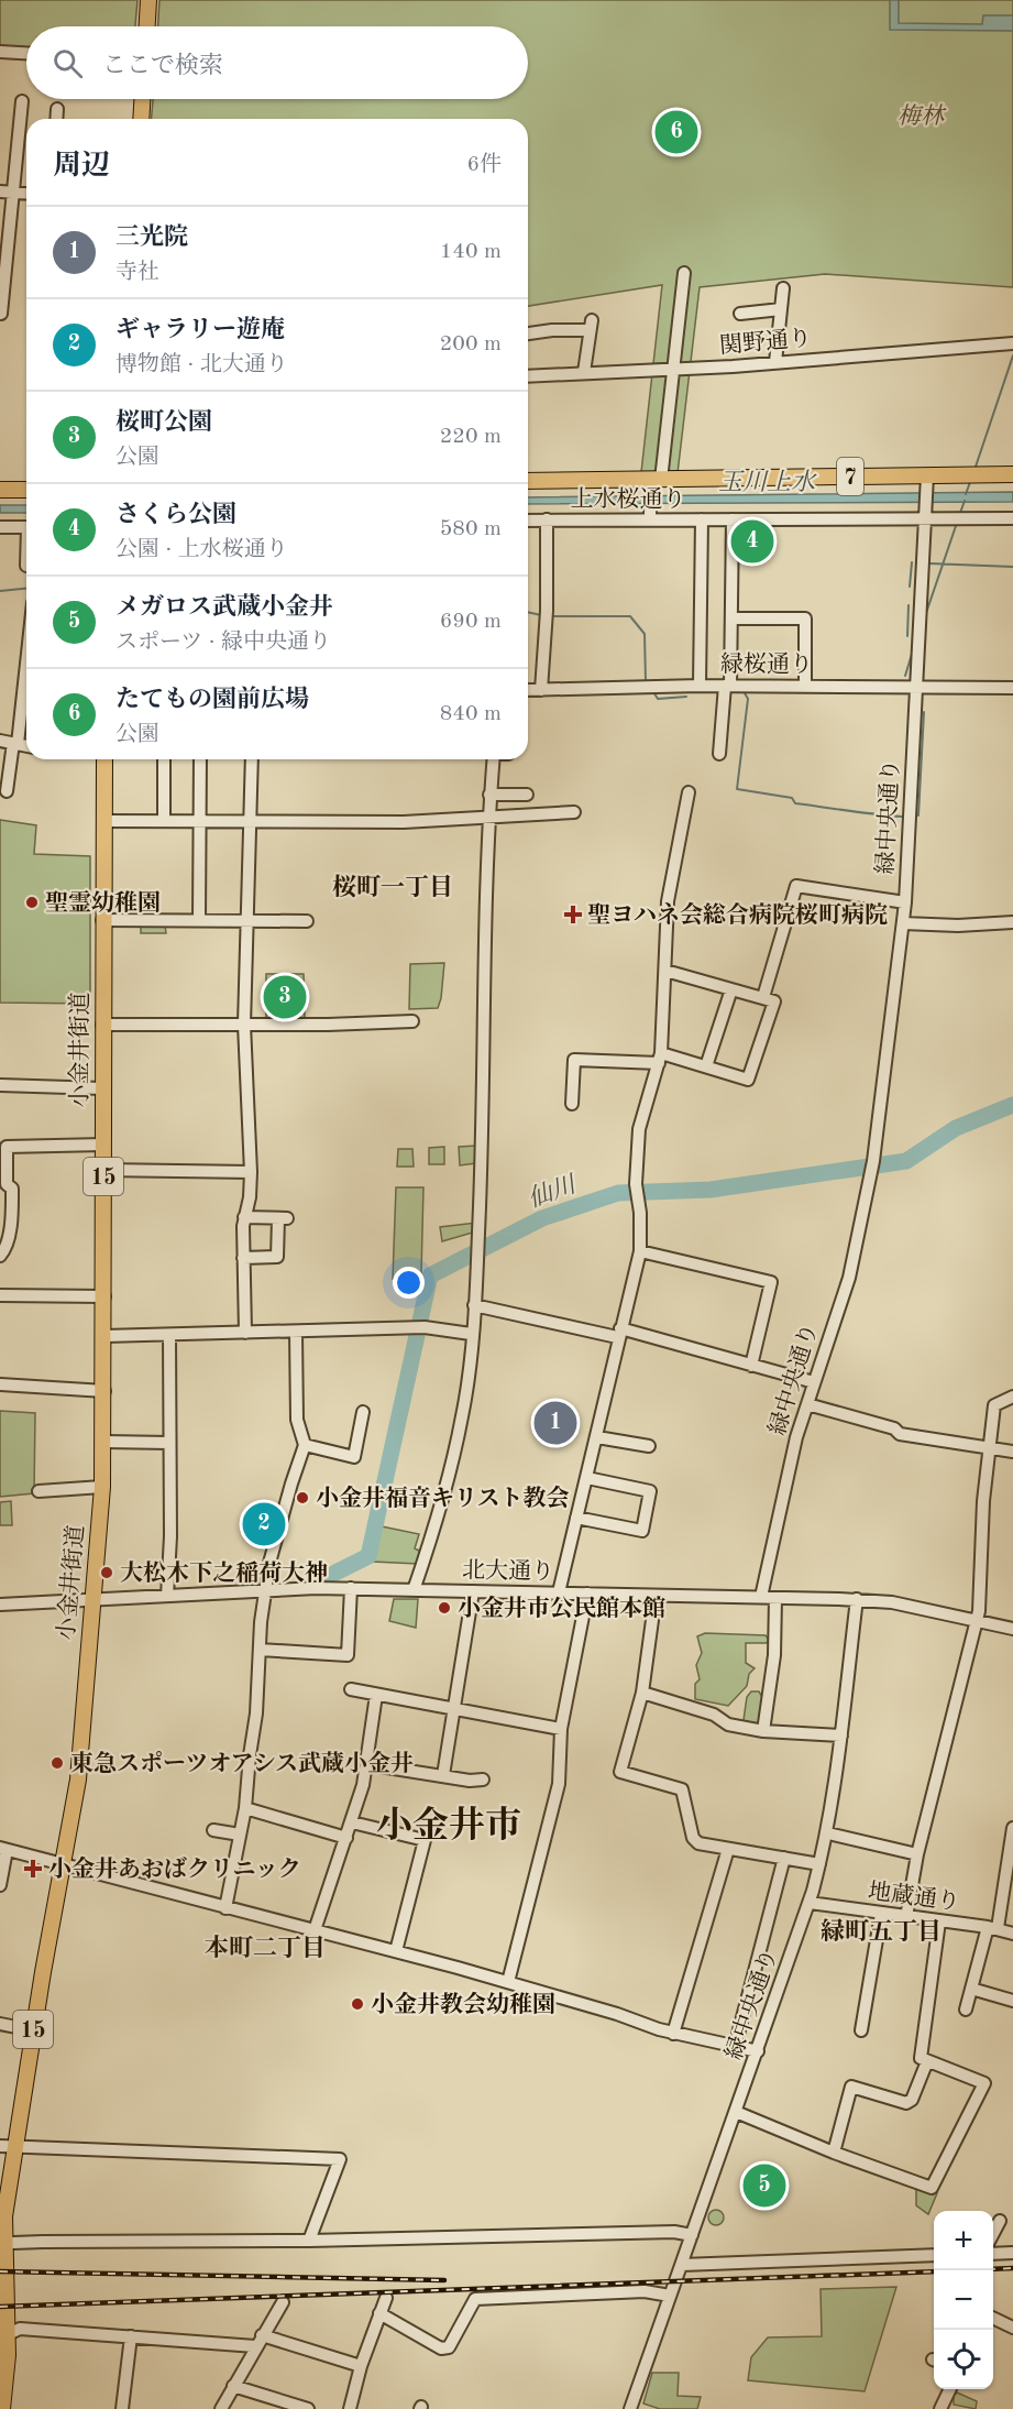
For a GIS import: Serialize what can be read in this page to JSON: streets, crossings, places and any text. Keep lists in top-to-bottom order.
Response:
{
  "streets": {
    "main road": ["7", "小金井街道", "15"],
    "street": [
      "関野通り",
      "上水桜通り",
      "緑桜通り",
      "緑中央通り",
      "北大通り",
      "地蔵通り"
    ]
  },
  "crossings": [
    ["7", "緑中央通り"],
    ["上水桜通り", "緑中央通り"],
    ["緑桜通り", "緑中央通り"],
    ["緑中央通り", "北大通り"],
    ["緑中央通り", "地蔵通り"],
    ["小金井街道", "北大通り"]
  ],
  "districts": [
    "桜町一丁目",
    "小金井市",
    "緑町五丁目",
    "本町二丁目"
  ],
  "water": ["玉川上水", "仙川"],
  "parks": ["梅林"],
  "places": {
    "other": [
      "聖霊幼稚園",
      "小金井福音キリスト教会",
      "大松木下之稲荷大神",
      "小金井市公民館本館",
      "東急スポーツオアシス武蔵小金井",
      "小金井教会幼稚園"
    ],
    "health": ["聖ヨハネ会総合病院桜町病院", "小金井あおばクリニック"]
  },
  "page": {
    "search": "ここで検索",
    "pins": [
      "6",
      "4",
      "3",
      "1",
      "2",
      "5"
    ],
    "heading": ["周辺", "6件"],
    "list": [
      {
        "mark": "1",
        "name": "三光院",
        "note": "寺社",
        "value": "140 m"
      },
      {
        "mark": "2",
        "name": "ギャラリー遊庵",
        "note": "博物館 · 北大通り",
        "value": "200 m"
      },
      {
        "mark": "3",
        "name": "桜町公園",
        "note": "公園",
        "value": "220 m"
      },
      {
        "mark": "4",
        "name": "さくら公園",
        "note": "公園 · 上水桜通り",
        "value": "580 m"
      },
      {
        "mark": "5",
        "name": "メガロス武蔵小金井",
        "note": "スポーツ · 緑中央通り",
        "value": "690 m"
      },
      {
        "mark": "6",
        "name": "たてもの園前広場",
        "note": "公園",
        "value": "840 m"
      }
    ],
    "map_buttons": ["+", "−"]
  }
}
